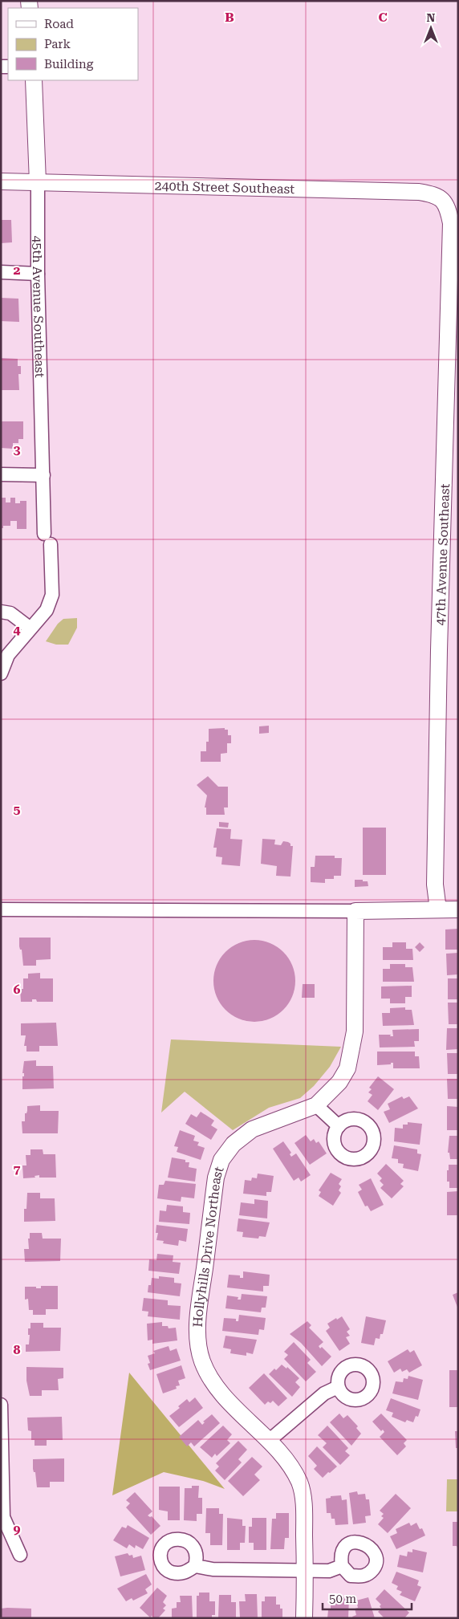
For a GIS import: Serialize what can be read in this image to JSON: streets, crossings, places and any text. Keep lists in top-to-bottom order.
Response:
{
  "streets": {
    "street": [
      "240th Street Southeast",
      "45th Avenue Southeast",
      "47th Avenue Southeast",
      "Hollyhills Drive Northeast"
    ]
  },
  "crossings": [
    ["240th Street Southeast", "45th Avenue Southeast"],
    ["240th Street Southeast", "47th Avenue Southeast"]
  ],
  "legend": ["Road", "Park", "Building"],
  "scale_bar": "50 m",
  "north": "top",
  "grid": {
    "columns": ["B", "C"],
    "rows": [
      "2",
      "3",
      "4",
      "5",
      "6",
      "7",
      "8",
      "9"
    ]
  }
}
